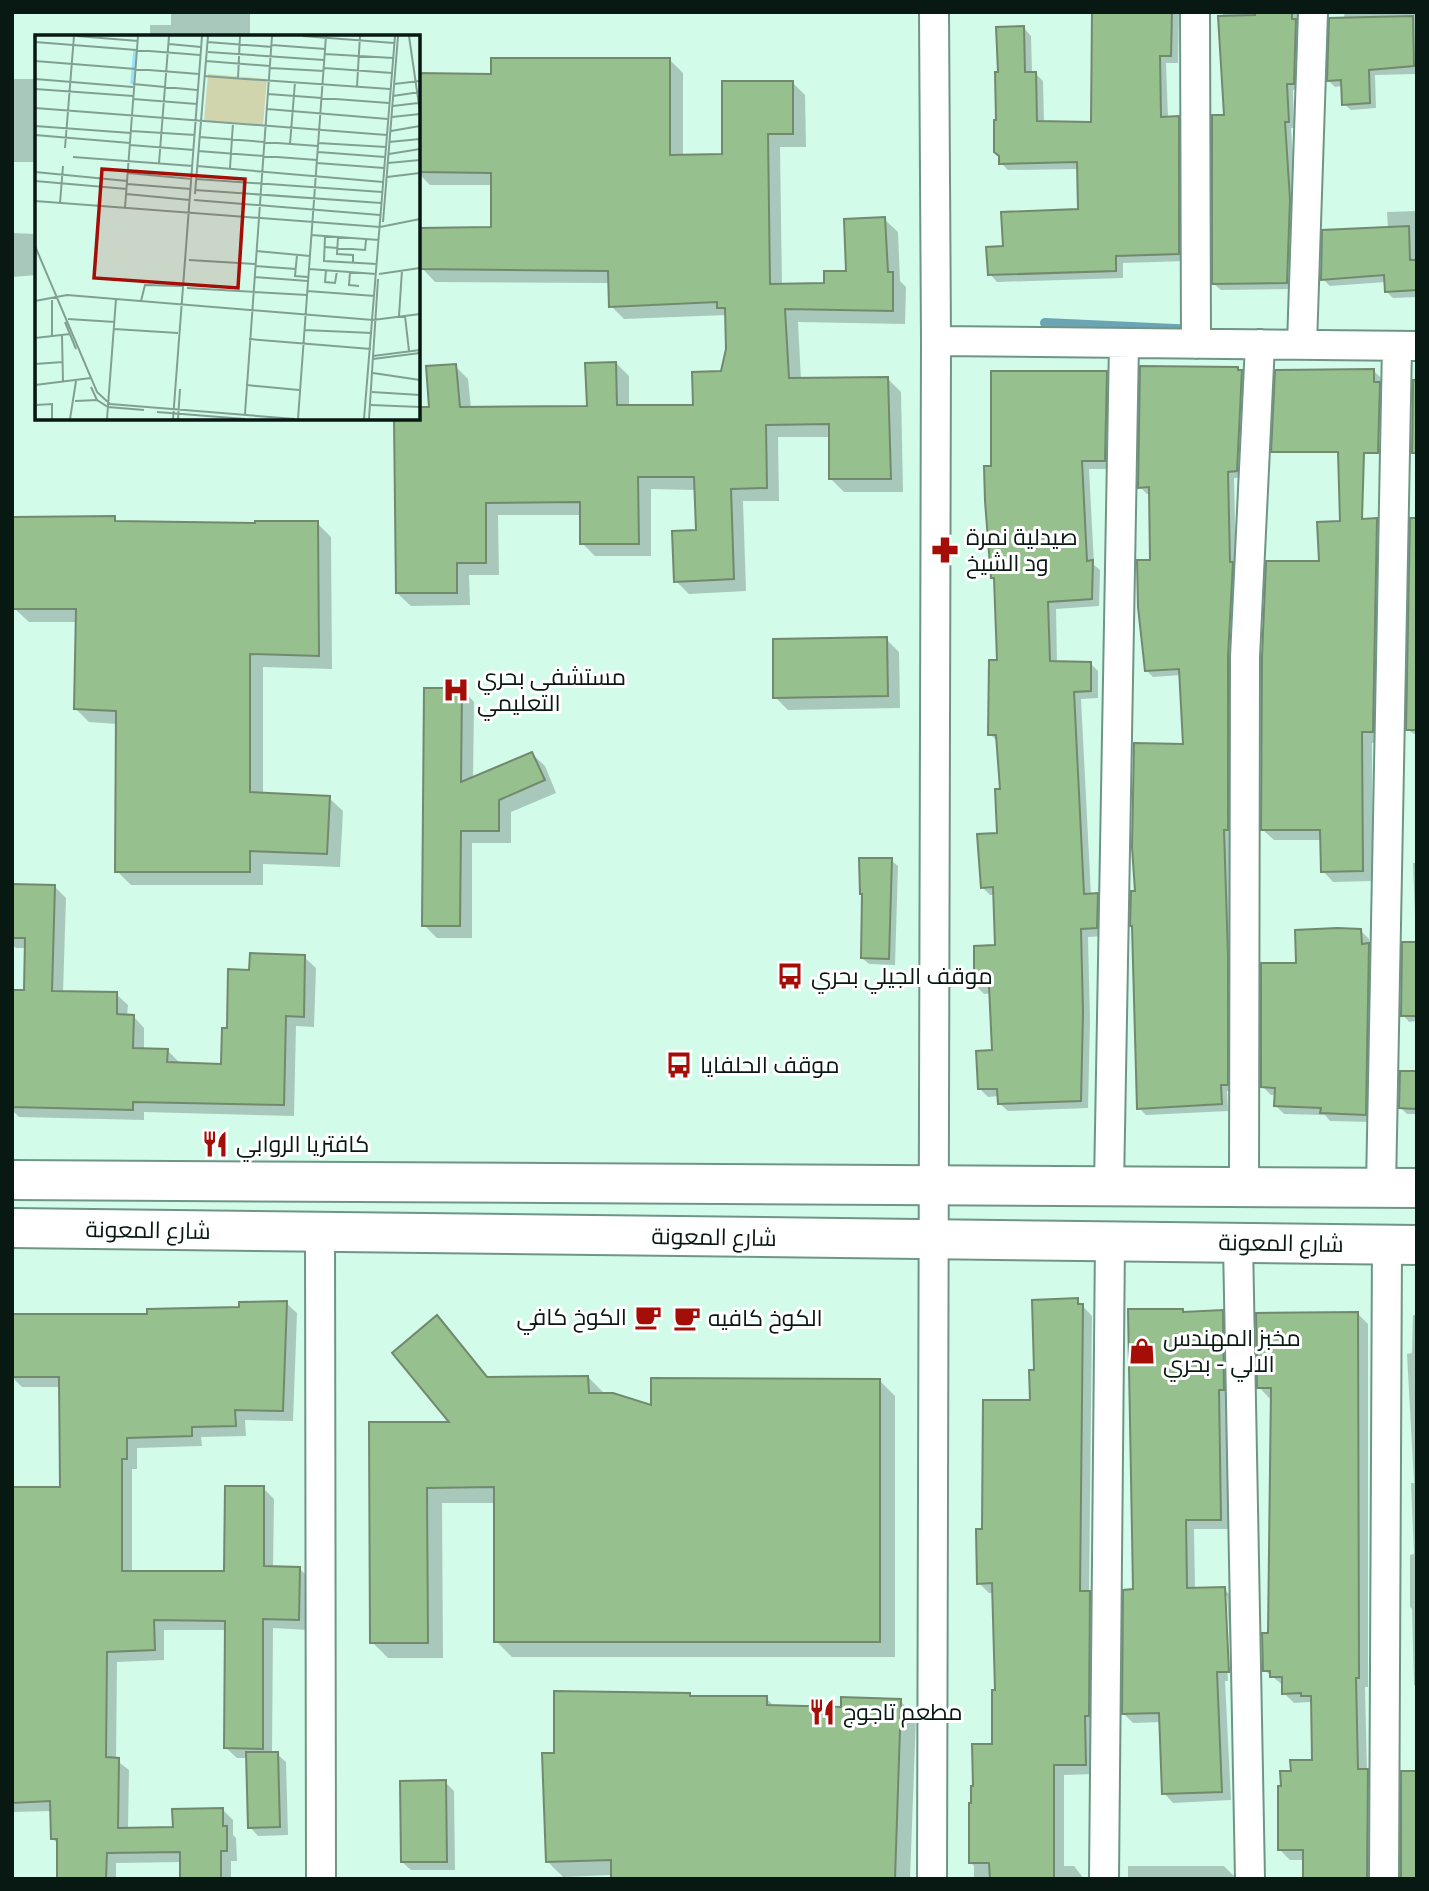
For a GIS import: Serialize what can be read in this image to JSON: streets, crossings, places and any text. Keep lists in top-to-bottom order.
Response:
{
  "streets": {
    "highway": ["شارع المعونة"]
  },
  "places": {
    "pharmacy": ["صيدلية نمرة ود الشيخ"],
    "hospital": ["مستشفى بحري التعليمي"],
    "bus stop": ["موقف الجيلي بحري", "موقف الحلفايا"],
    "restaurant": ["كافتريا الروابي", "مطعم تاجوج"],
    "cafe": ["الكوخ كافي", "الكوخ كافيه"],
    "shop": ["مخبز المهندس الالي - بحري"]
  }
}
